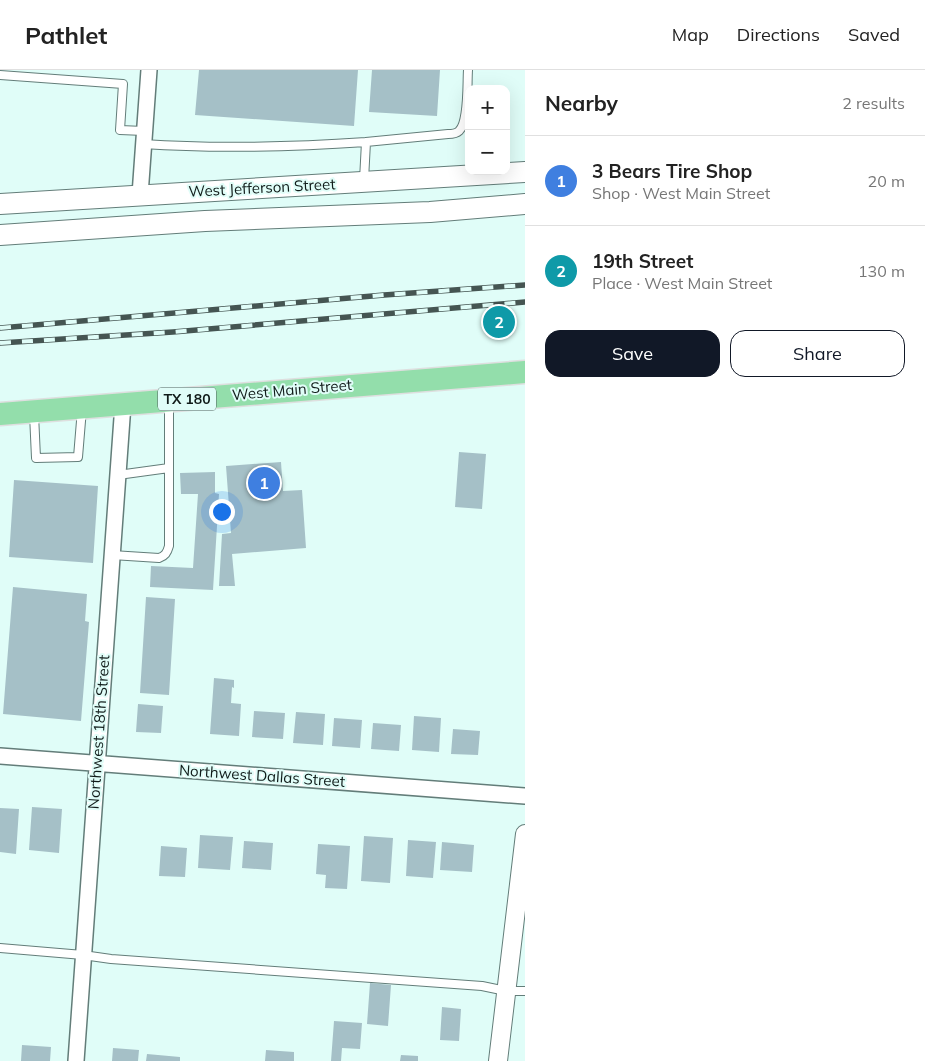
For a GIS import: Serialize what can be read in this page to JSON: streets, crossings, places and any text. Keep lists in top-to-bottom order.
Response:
{
  "streets": {
    "main road": ["West Jefferson Street", "West Main Street", "TX 180"],
    "street": ["Northwest 18th Street", "Northwest Dallas Street"]
  },
  "crossings": [
    ["West Main Street", "Northwest 18th Street"],
    ["Northwest 18th Street", "Northwest Dallas Street"]
  ],
  "page": {
    "header": "Pathlet",
    "nav": ["Map", "Directions", "Saved"],
    "heading": ["Nearby", "2 results"],
    "map_buttons": ["+", "−"],
    "list": [
      {
        "mark": "1",
        "name": "3 Bears Tire Shop",
        "note": "Shop · West Main Street",
        "value": "20 m"
      },
      {
        "mark": "2",
        "name": "19th Street",
        "note": "Place · West Main Street",
        "value": "130 m"
      }
    ],
    "pins": ["2", "1"],
    "buttons": ["Save", "Share"]
  }
}
